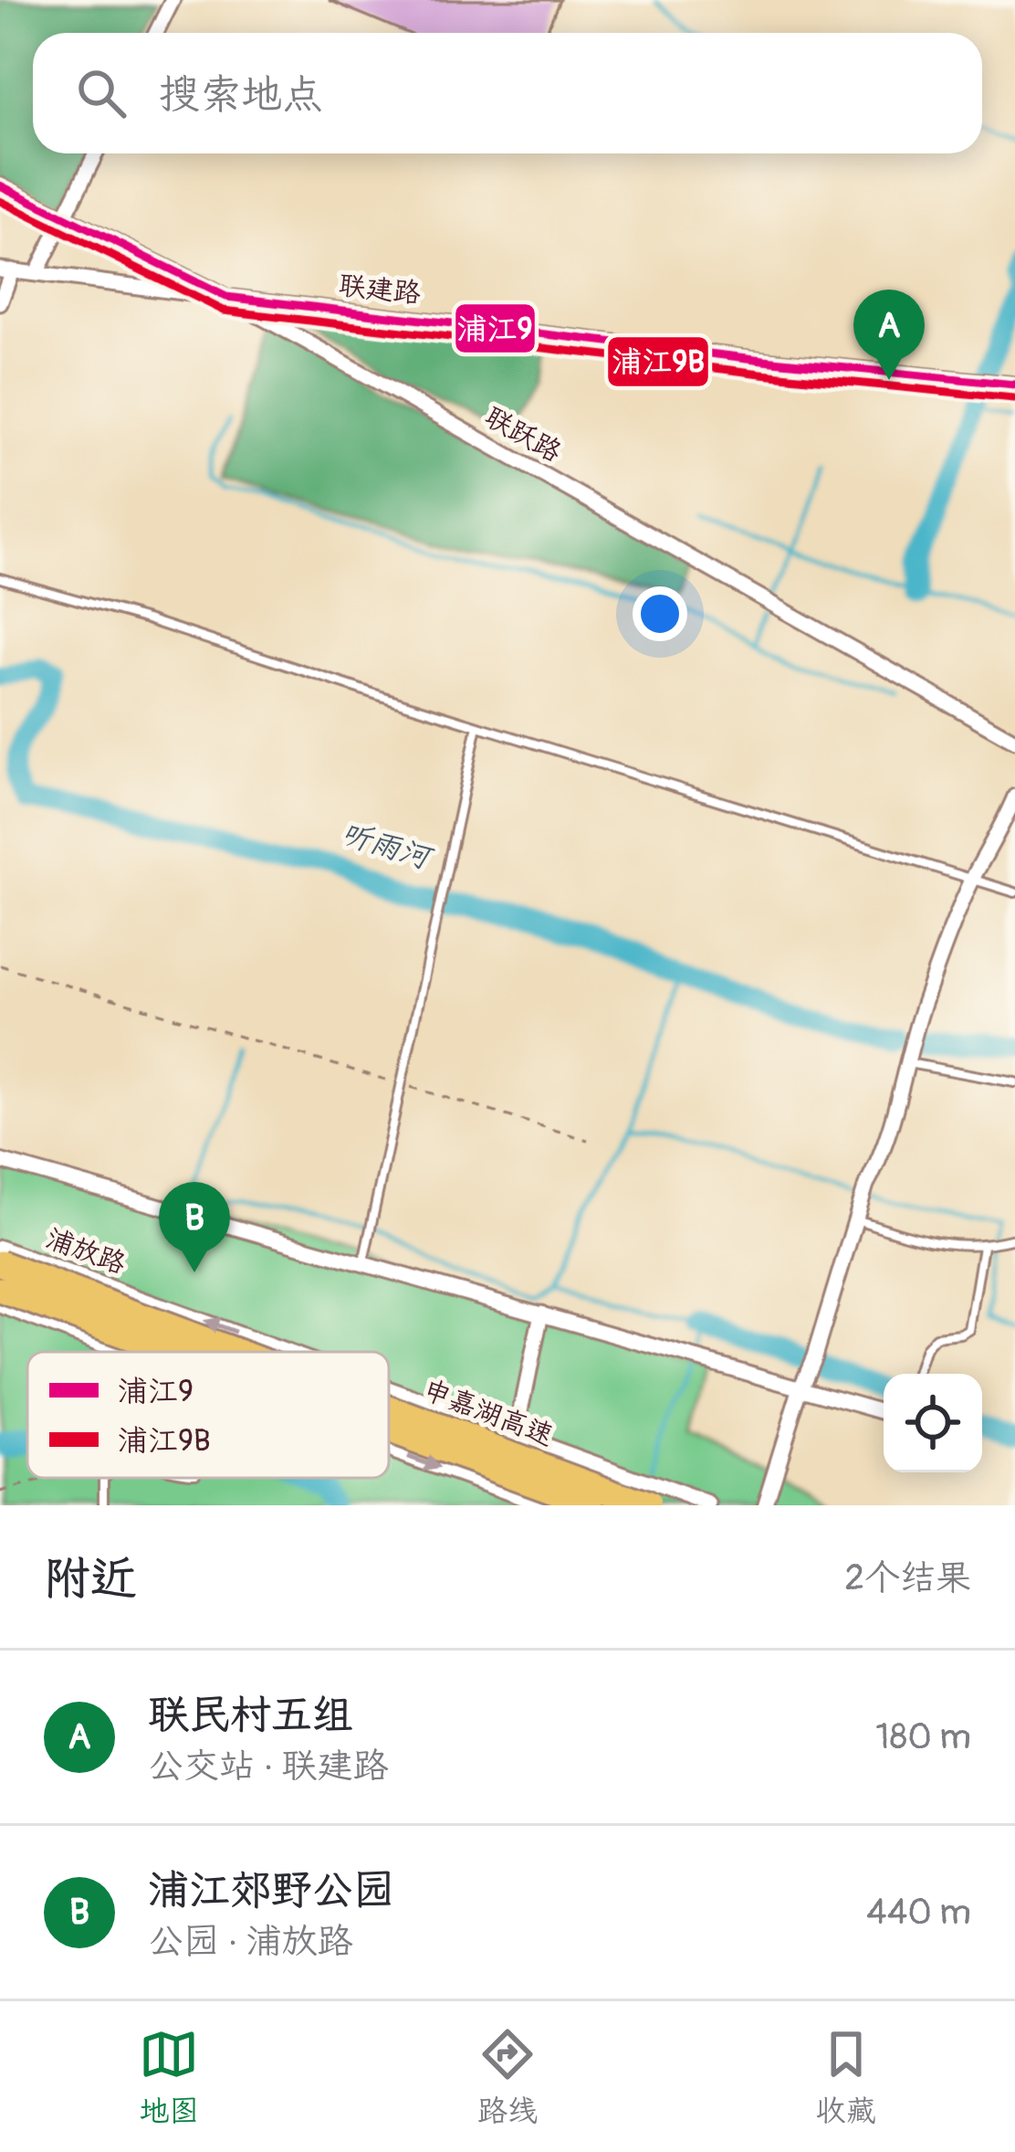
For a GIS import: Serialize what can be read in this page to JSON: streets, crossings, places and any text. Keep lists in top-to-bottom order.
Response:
{
  "streets": {
    "highway": ["申嘉湖高速"],
    "street": ["联建路", "联跃路", "浦放路"]
  },
  "crossings": [
    ["联建路", "联跃路"],
    ["浦放路", "申嘉湖高速"]
  ],
  "water": ["听雨河"],
  "lines": ["transit line 浦江9", "transit line 浦江9B"],
  "legend": ["浦江9", "浦江9B"],
  "page": {
    "search": "搜索地点",
    "pins": ["A", "B"],
    "heading": ["附近", "2个结果"],
    "list": [
      {
        "mark": "A",
        "name": "联民村五组",
        "note": "公交站 · 联建路",
        "value": "180 m"
      },
      {
        "mark": "B",
        "name": "浦江郊野公园",
        "note": "公园 · 浦放路",
        "value": "440 m"
      }
    ],
    "nav": ["地图", "路线", "收藏"]
  }
}
